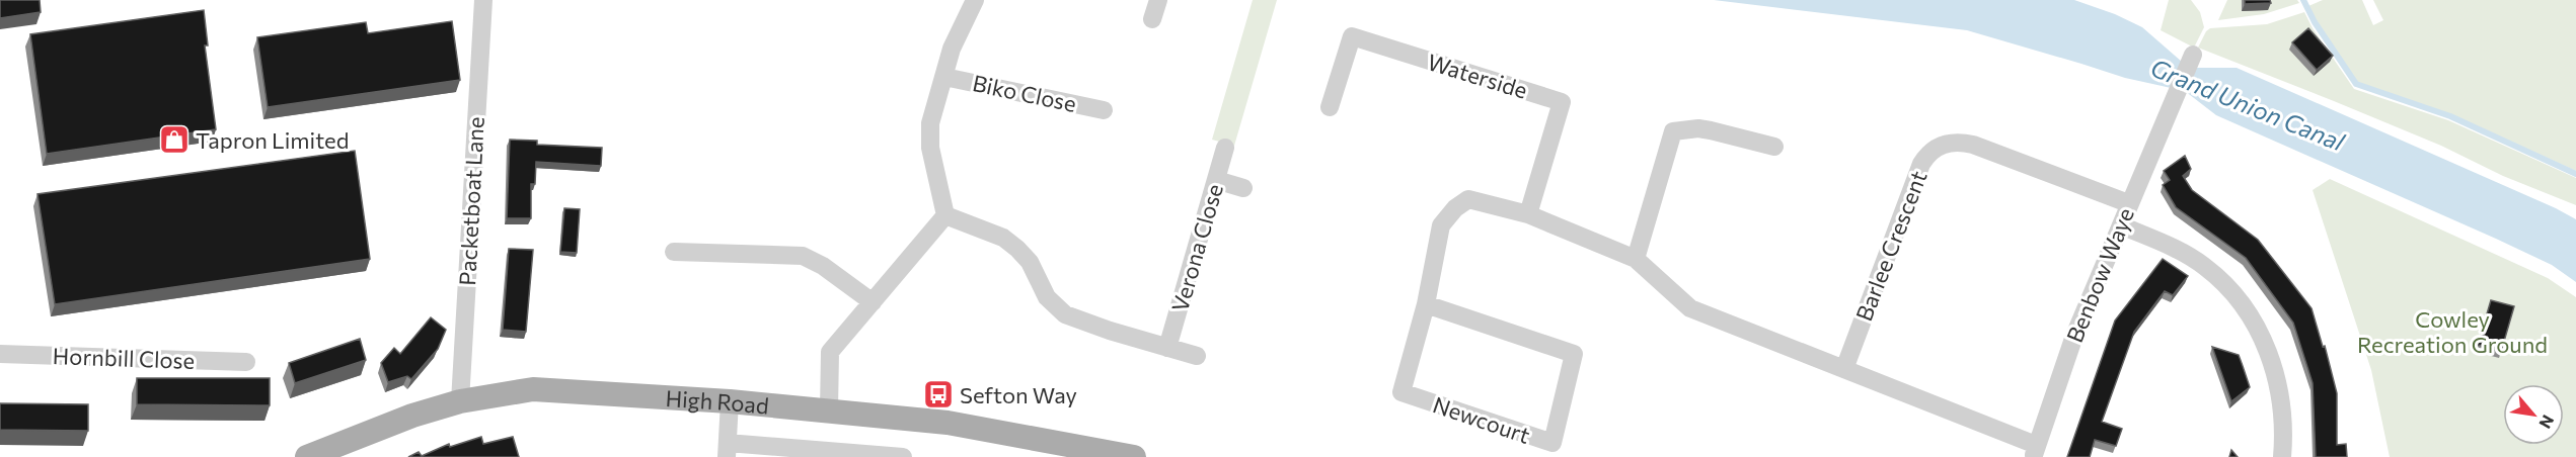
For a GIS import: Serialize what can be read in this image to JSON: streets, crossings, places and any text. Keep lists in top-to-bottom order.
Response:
{
  "streets": {
    "main road": ["High Road"],
    "street": [
      "Waterside",
      "Biko Close",
      "Packetboat Lane",
      "Barlee Crescent",
      "Verona Close",
      "Benbow Waye",
      "Hornbill Close",
      "Newcourt"
    ]
  },
  "crossings": [
    ["Waterside", "Newcourt"],
    ["Packetboat Lane", "High Road"],
    ["Barlee Crescent", "Benbow Waye"]
  ],
  "water": ["Grand Union Canal"],
  "parks": ["Cowley Recreation Ground"],
  "places": {
    "shop": ["Tapron Limited"],
    "bus stop": ["Sefton Way"]
  },
  "north": "bottom right"
}
